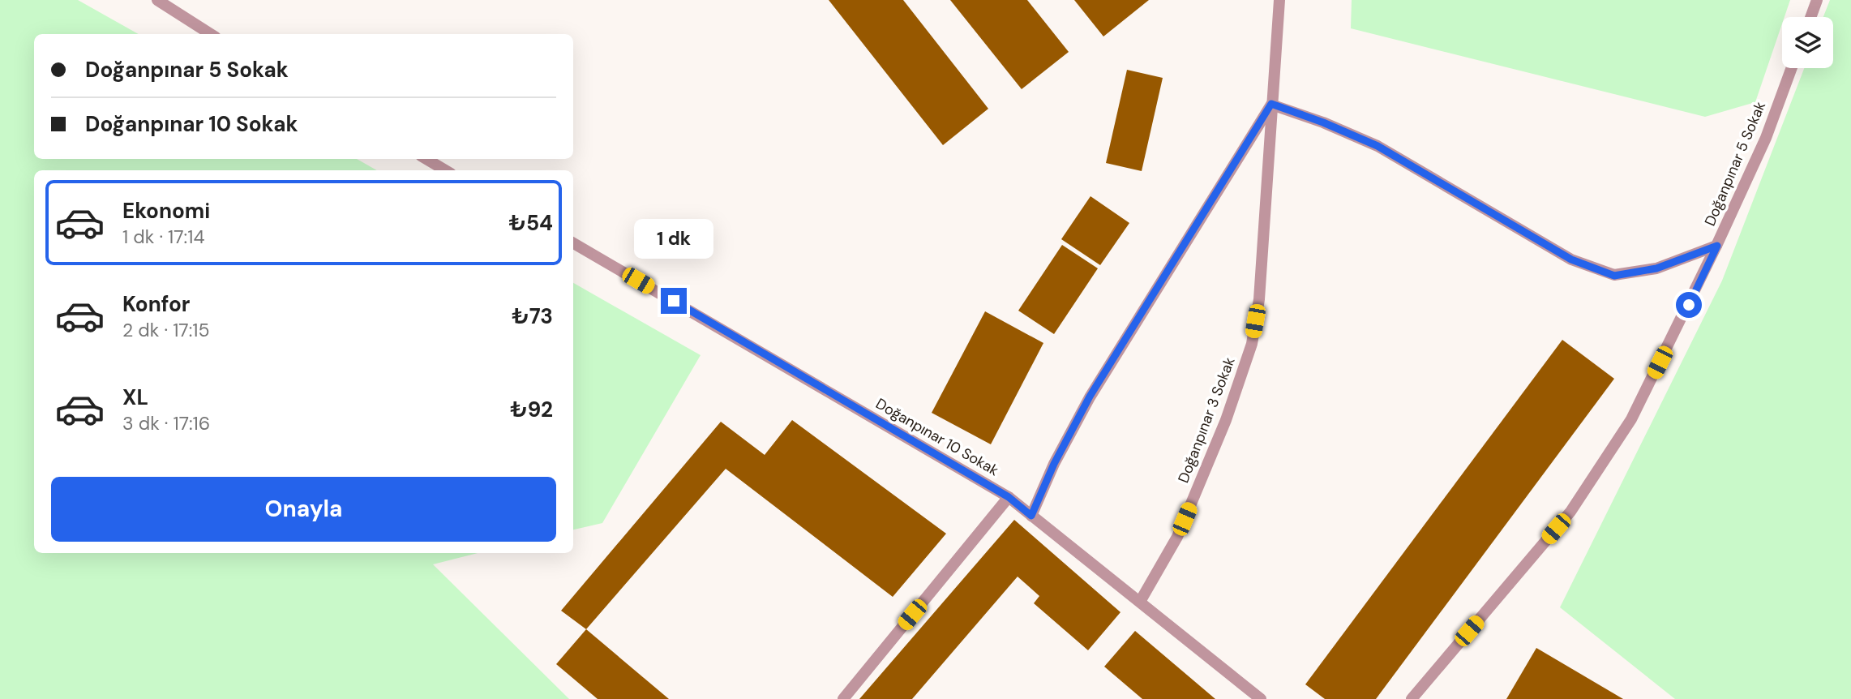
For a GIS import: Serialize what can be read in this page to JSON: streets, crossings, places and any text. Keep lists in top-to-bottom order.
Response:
{
  "streets": {
    "lane": ["Doğanpınar 5 Sokak", "Doğanpınar 3 Sokak", "Doğanpınar 10 Sokak"]
  },
  "crossings": [
    ["Doğanpınar 3 Sokak", "Doğanpınar 10 Sokak"]
  ],
  "page": {
    "banner": ["Doğanpınar 5 Sokak", "Doğanpınar 10 Sokak"],
    "list": [
      {
        "name": "Ekonomi",
        "note": "1 dk · 17:14",
        "value": "₺54"
      },
      {
        "name": "Konfor",
        "note": "2 dk · 17:15",
        "value": "₺73"
      },
      {
        "name": "XL",
        "note": "3 dk · 17:16",
        "value": "₺92"
      }
    ],
    "bubble": "1 dk",
    "buttons": "Onayla"
  }
}
